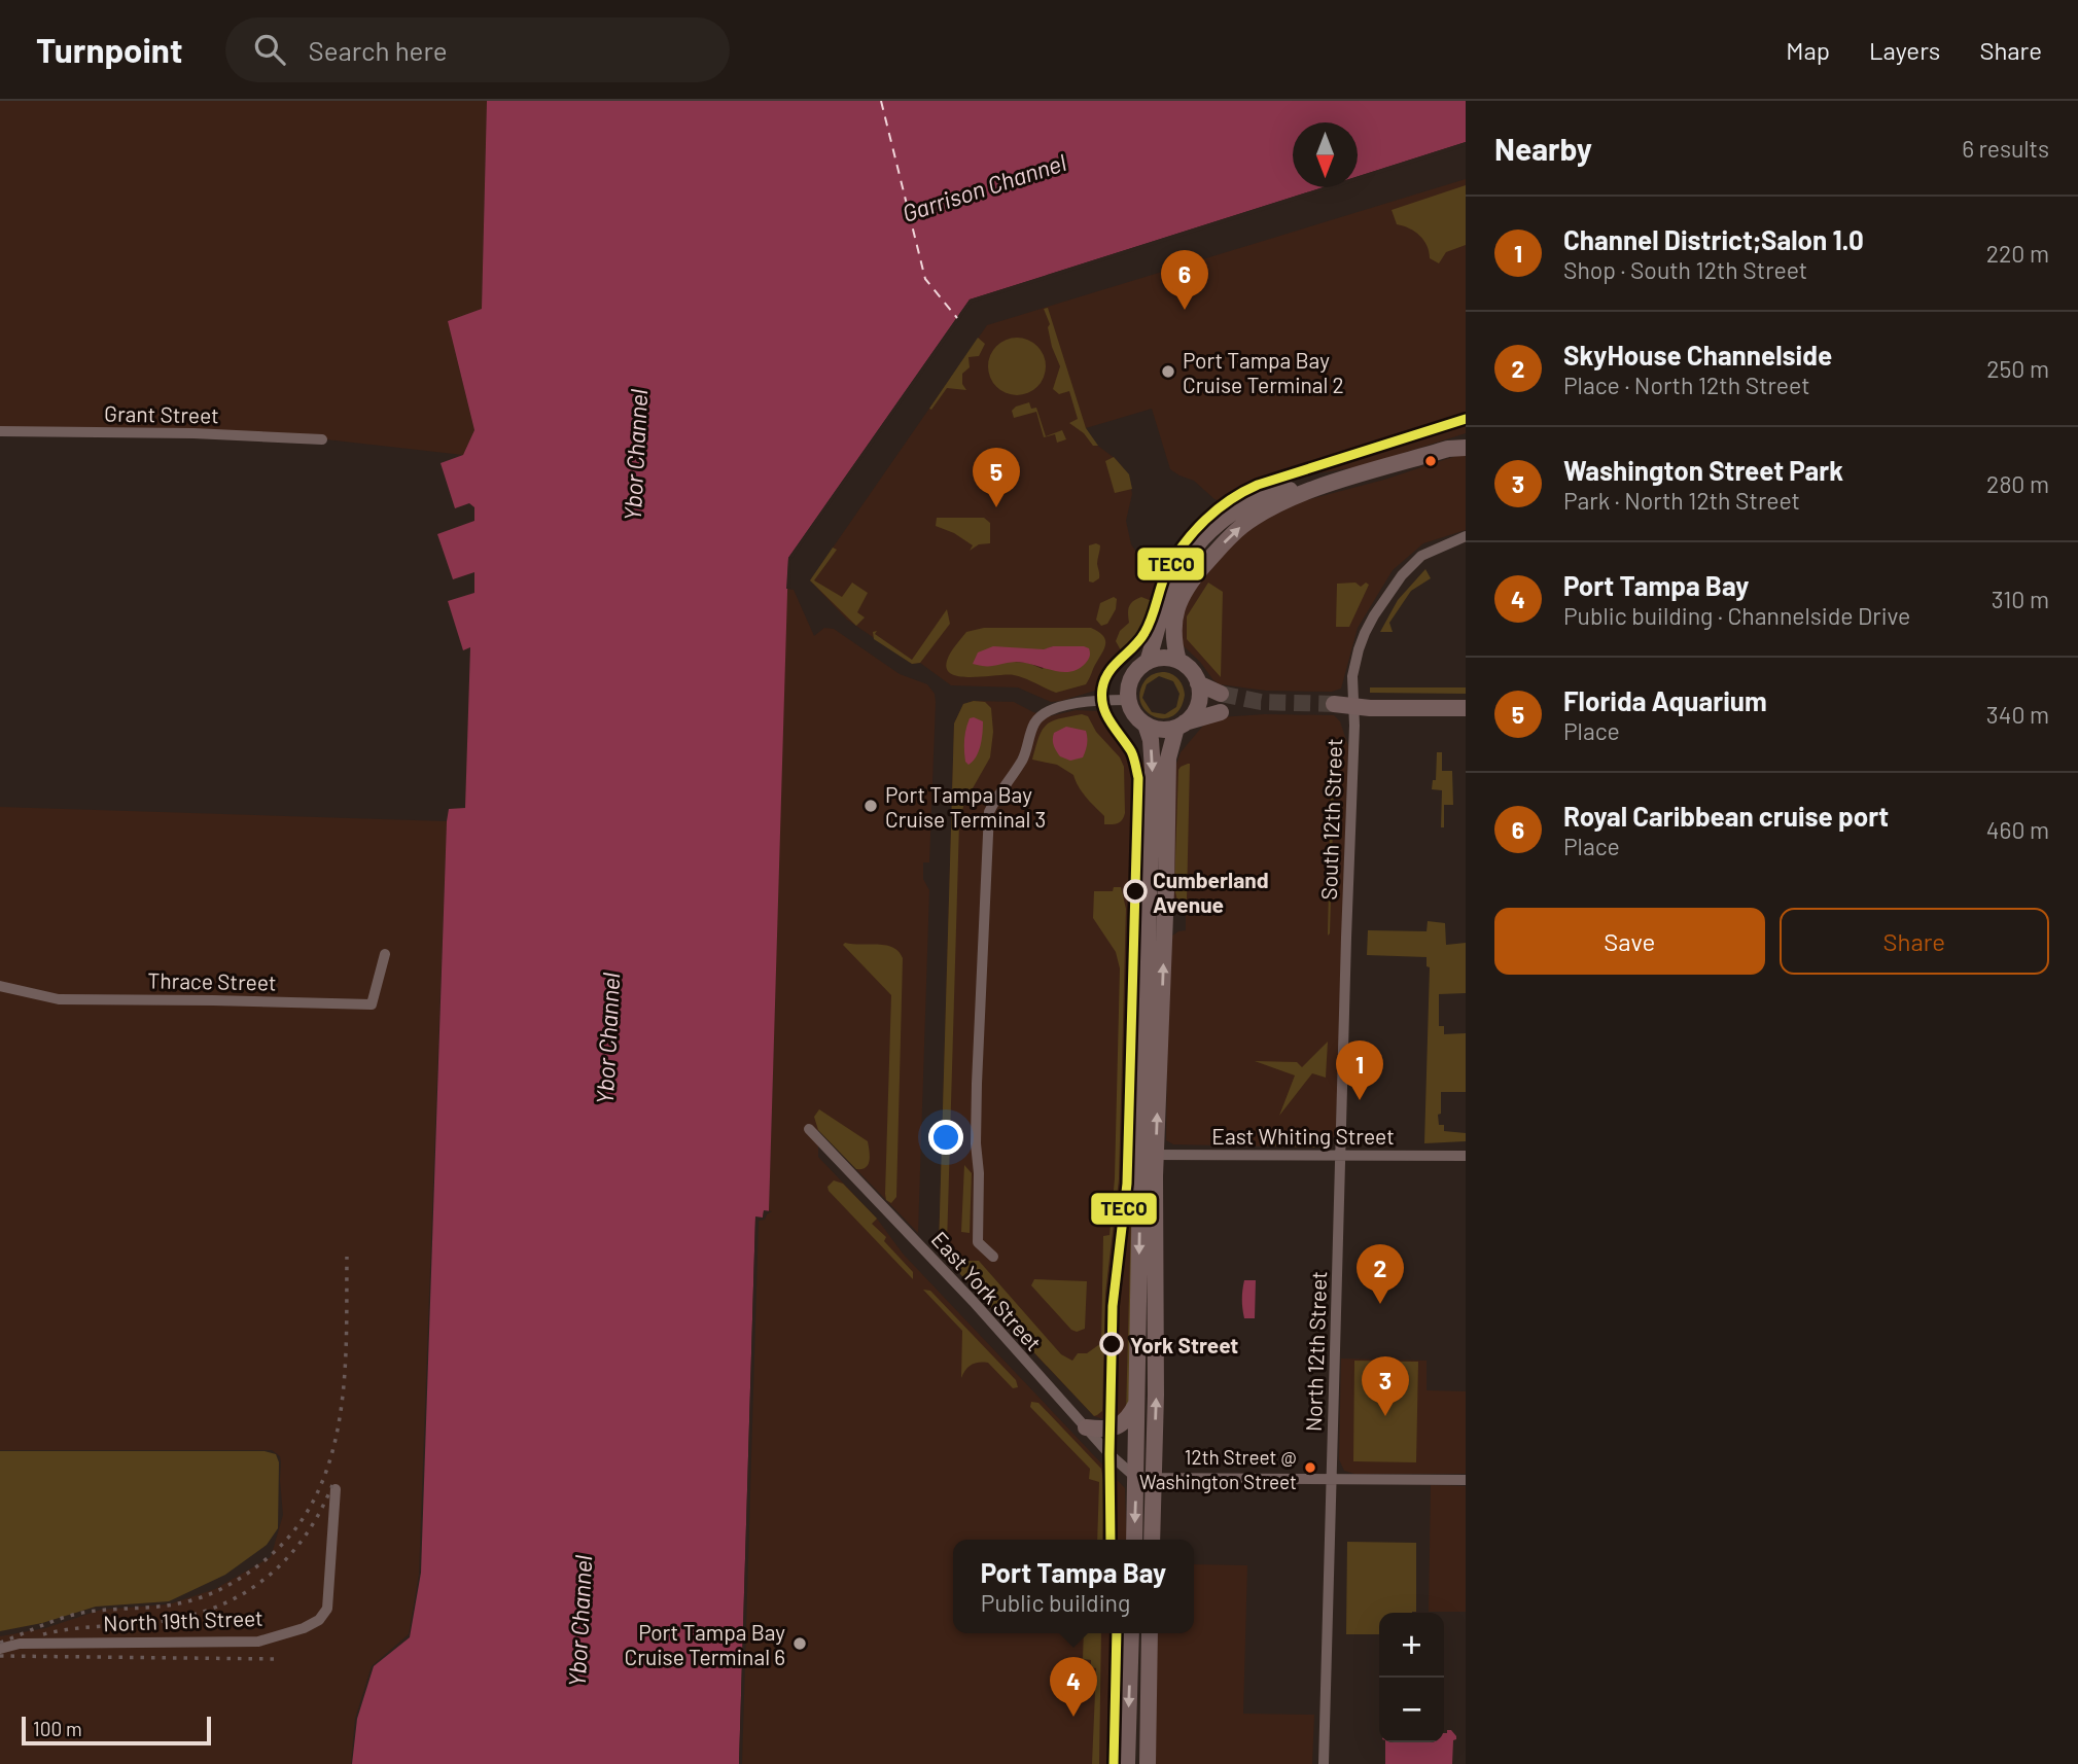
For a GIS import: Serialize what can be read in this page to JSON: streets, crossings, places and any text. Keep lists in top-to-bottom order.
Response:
{
  "streets": {
    "street": [
      "Grant Street",
      "South 12th Street",
      "Thrace Street",
      "East Whiting Street",
      "East York Street",
      "North 12th Street",
      "North 19th Street"
    ]
  },
  "crossings": [
    ["South 12th Street", "East Whiting Street"],
    ["South 12th Street", "North 12th Street"],
    ["East Whiting Street", "North 12th Street"]
  ],
  "water": ["Garrison Channel", "Ybor Channel"],
  "places": [
    "Port Tampa Bay Cruise Terminal 2",
    "Port Tampa Bay Cruise Terminal 3",
    "Cumberland Avenue",
    "York Street",
    "12th Street @ Washington Street",
    "Port Tampa Bay Cruise Terminal 6"
  ],
  "lines": ["transit line TECO"],
  "scale_bar": "100 m",
  "north": "bottom",
  "page": {
    "header": "Turnpoint",
    "search": "Search here",
    "nav": ["Map", "Layers", "Share"],
    "heading": ["Nearby", "6 results"],
    "list": [
      {
        "mark": "1",
        "name": "Channel District;Salon 1.0",
        "note": "Shop · South 12th Street",
        "value": "220 m"
      },
      {
        "mark": "2",
        "name": "SkyHouse Channelside",
        "note": "Place · North 12th Street",
        "value": "250 m"
      },
      {
        "mark": "3",
        "name": "Washington Street Park",
        "note": "Park · North 12th Street",
        "value": "280 m"
      },
      {
        "mark": "4",
        "name": "Port Tampa Bay",
        "note": "Public building · Channelside Drive",
        "value": "310 m"
      },
      {
        "mark": "5",
        "name": "Florida Aquarium",
        "note": "Place",
        "value": "340 m"
      },
      {
        "mark": "6",
        "name": "Royal Caribbean cruise port",
        "note": "Place",
        "value": "460 m"
      }
    ],
    "pins": [
      "6",
      "5",
      "1",
      "2",
      "3",
      "4"
    ],
    "buttons": ["Save", "Share"],
    "popup": ["Port Tampa Bay", "Public building"],
    "map_buttons": ["+", "−"],
    "scale": "100 m"
  }
}
